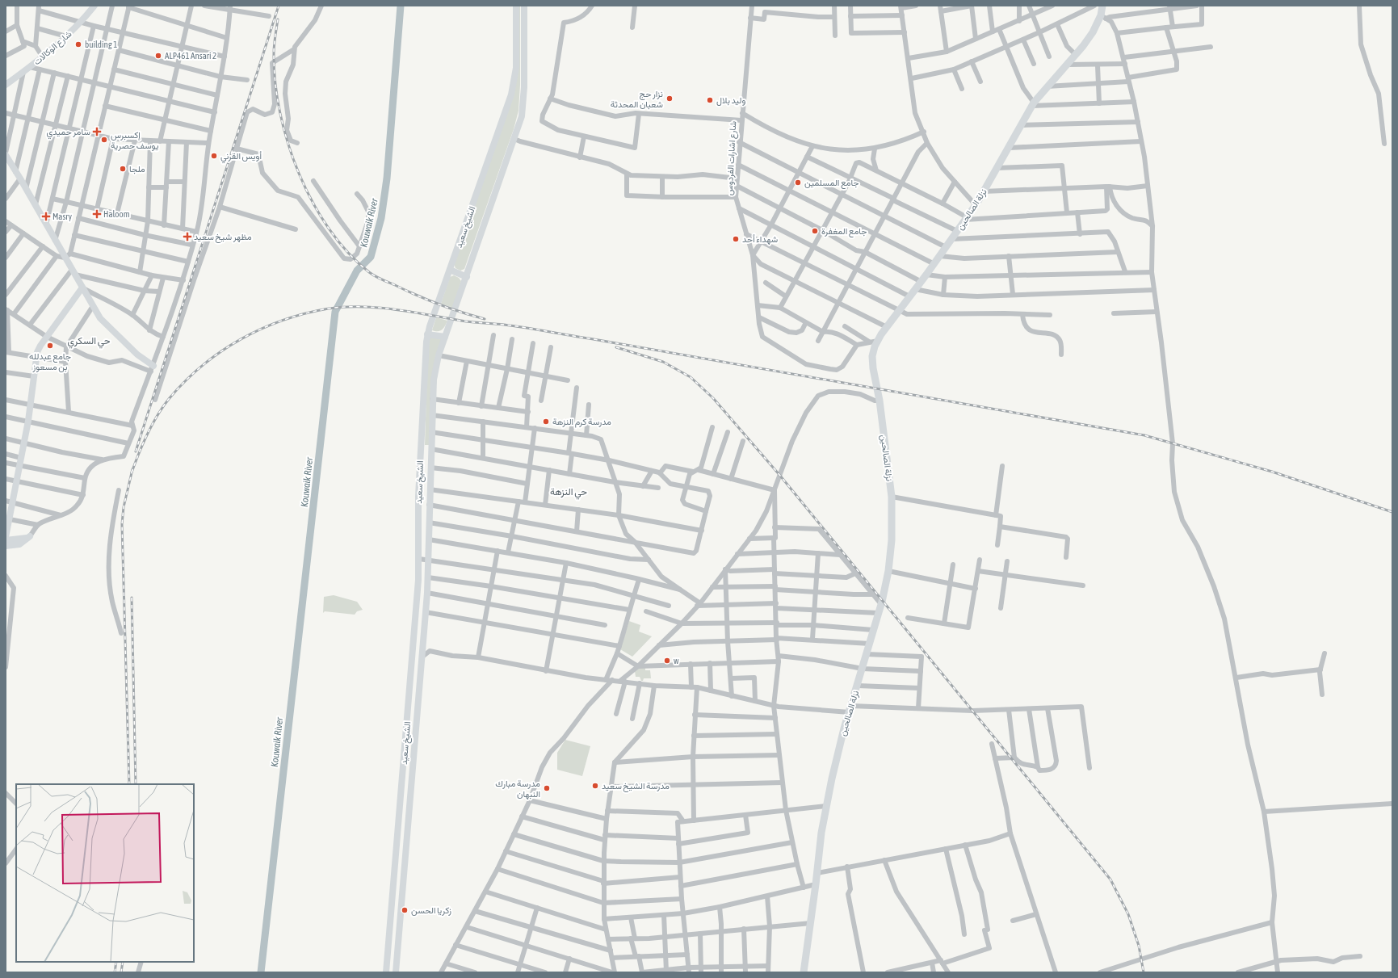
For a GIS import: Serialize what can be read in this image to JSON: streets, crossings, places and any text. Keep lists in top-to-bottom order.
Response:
{
  "streets": {
    "main road": ["شارع الوكالات", "نزلة الصالحين", "الشيخ سعيد"],
    "street": ["شارع اشارات الفردوس"]
  },
  "districts": ["حي السكري", "حي النزهة"],
  "water": ["Kouwaik River"],
  "places": {
    "other": [
      "building 1",
      "ALP461 Ansari 2",
      "نزار حج شعبان المحدثة",
      "وليد بلال",
      "إكسبرس يوسف حصرية",
      "أويس القرني",
      "ملجا",
      "جامع المسلمين",
      "جامع المغفرة",
      "شهداء أحد",
      "جامع عبدلله بن مسعوز",
      "مدرسة كرم النزهة",
      "w",
      "مدرسة الشيخ سعيد",
      "مدرسة مبارك النبهان",
      "زكريا الحسن"
    ],
    "health": [
      "سامر حميدي",
      "Haloom",
      "Masry",
      "مظهر شيخ سعيد"
    ]
  }
}
